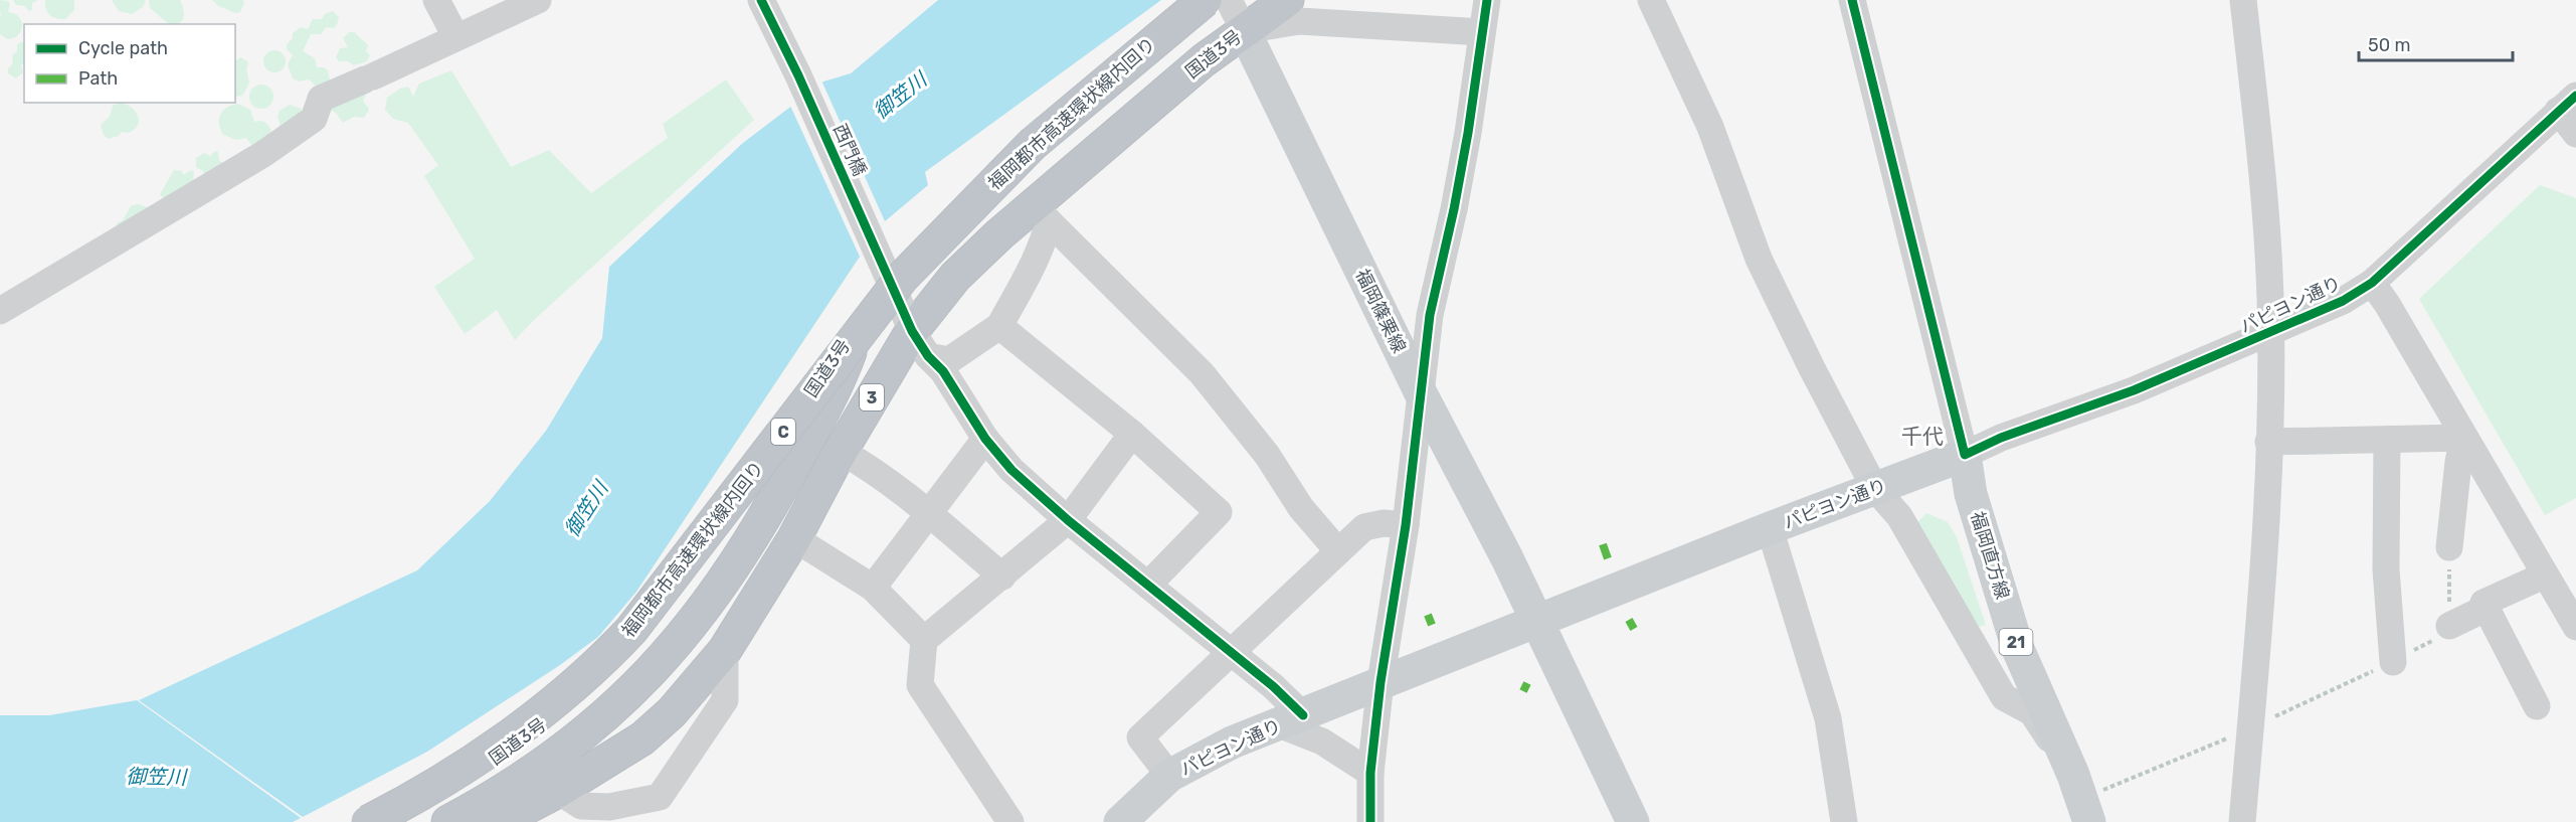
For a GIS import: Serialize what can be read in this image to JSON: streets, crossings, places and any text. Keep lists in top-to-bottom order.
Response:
{
  "streets": {
    "highway": [
      "国道3号",
      "福岡都市高速環状線内回り",
      "3",
      "C"
    ],
    "main road": [
      "パピヨン通り",
      "福岡篠栗線",
      "福岡直方線",
      "21"
    ],
    "street": ["西門橋"]
  },
  "crossings": [
    ["国道3号", "西門橋"],
    ["国道3号", "福岡篠栗線"],
    ["国道3号", "C"],
    ["福岡都市高速環状線内回り", "C"],
    ["西門橋", "パピヨン通り"],
    ["パピヨン通り", "福岡篠栗線"],
    ["パピヨン通り", "福岡直方線"]
  ],
  "districts": ["千代"],
  "water": ["御笠川"],
  "legend": ["Cycle path", "Path"],
  "scale_bar": "50 m"
}
